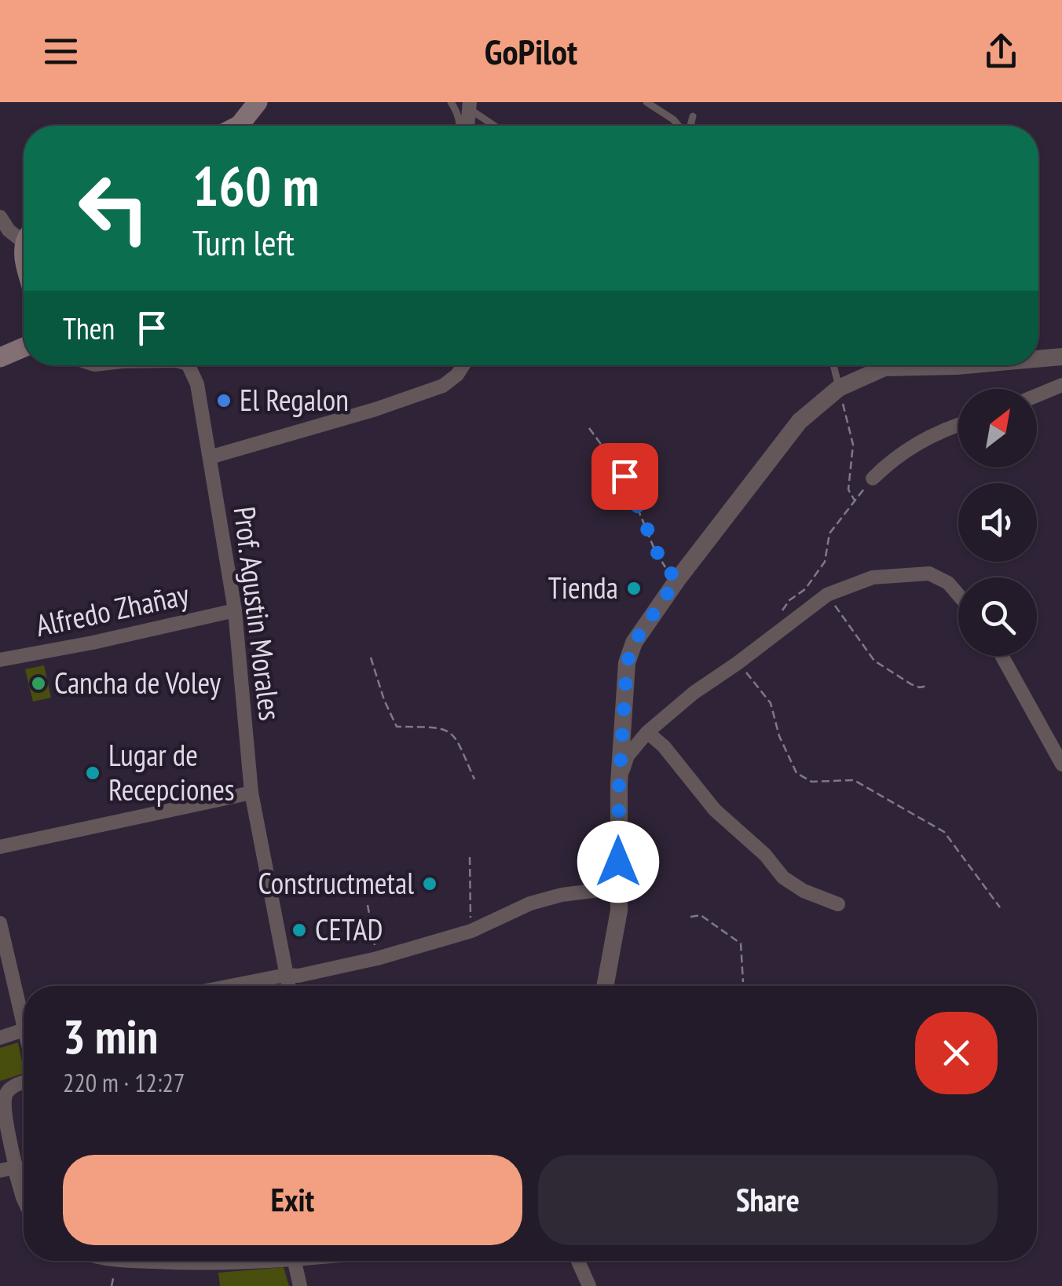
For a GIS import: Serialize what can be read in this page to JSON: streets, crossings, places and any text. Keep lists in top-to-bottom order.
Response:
{
  "streets": {
    "street": ["Alfredo Zhañay", "Prof. Agustin Morales"]
  },
  "crossings": [
    ["Alfredo Zhañay", "Prof. Agustin Morales"]
  ],
  "places": [
    "El Regalon",
    "Tienda",
    "Cancha de Voley",
    "Lugar de Recepciones",
    "Constructmetal",
    "CETAD"
  ],
  "north": "top right",
  "page": {
    "header": "GoPilot",
    "turn": ["160 m", "Turn left"],
    "then": "Then",
    "heading": ["3 min", "220 m · 12:27"],
    "buttons": ["Exit", "Share"]
  }
}
